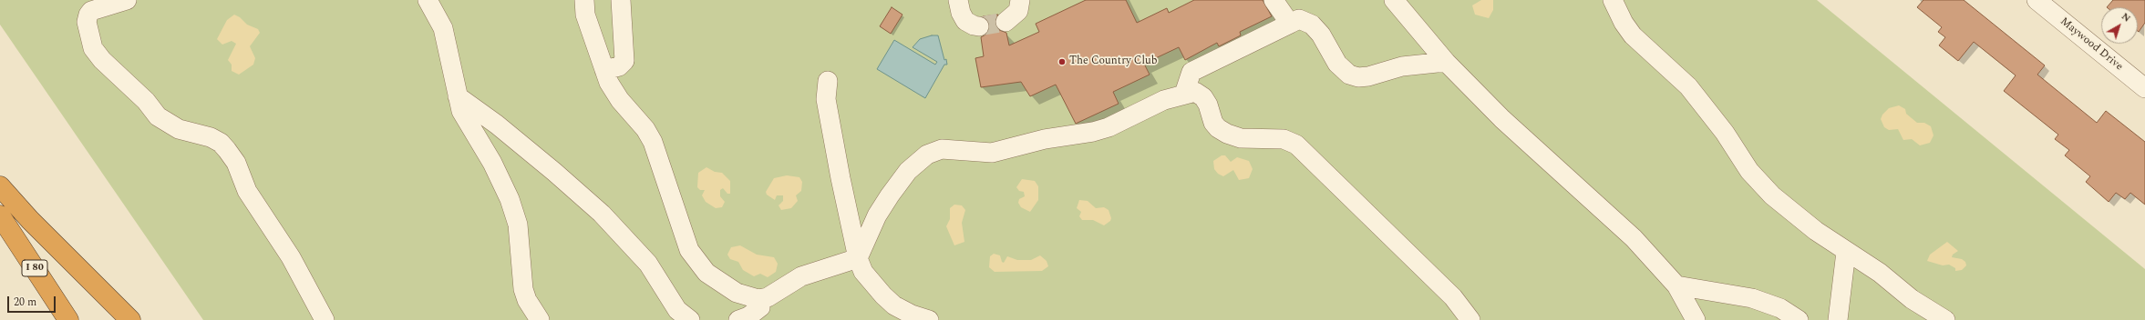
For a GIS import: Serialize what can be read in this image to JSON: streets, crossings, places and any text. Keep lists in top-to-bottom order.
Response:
{
  "streets": {
    "highway": ["I 80"],
    "street": ["Maywood Drive"]
  },
  "places": ["The Country Club"],
  "scale_bar": "20 m",
  "north": "top right"
}
